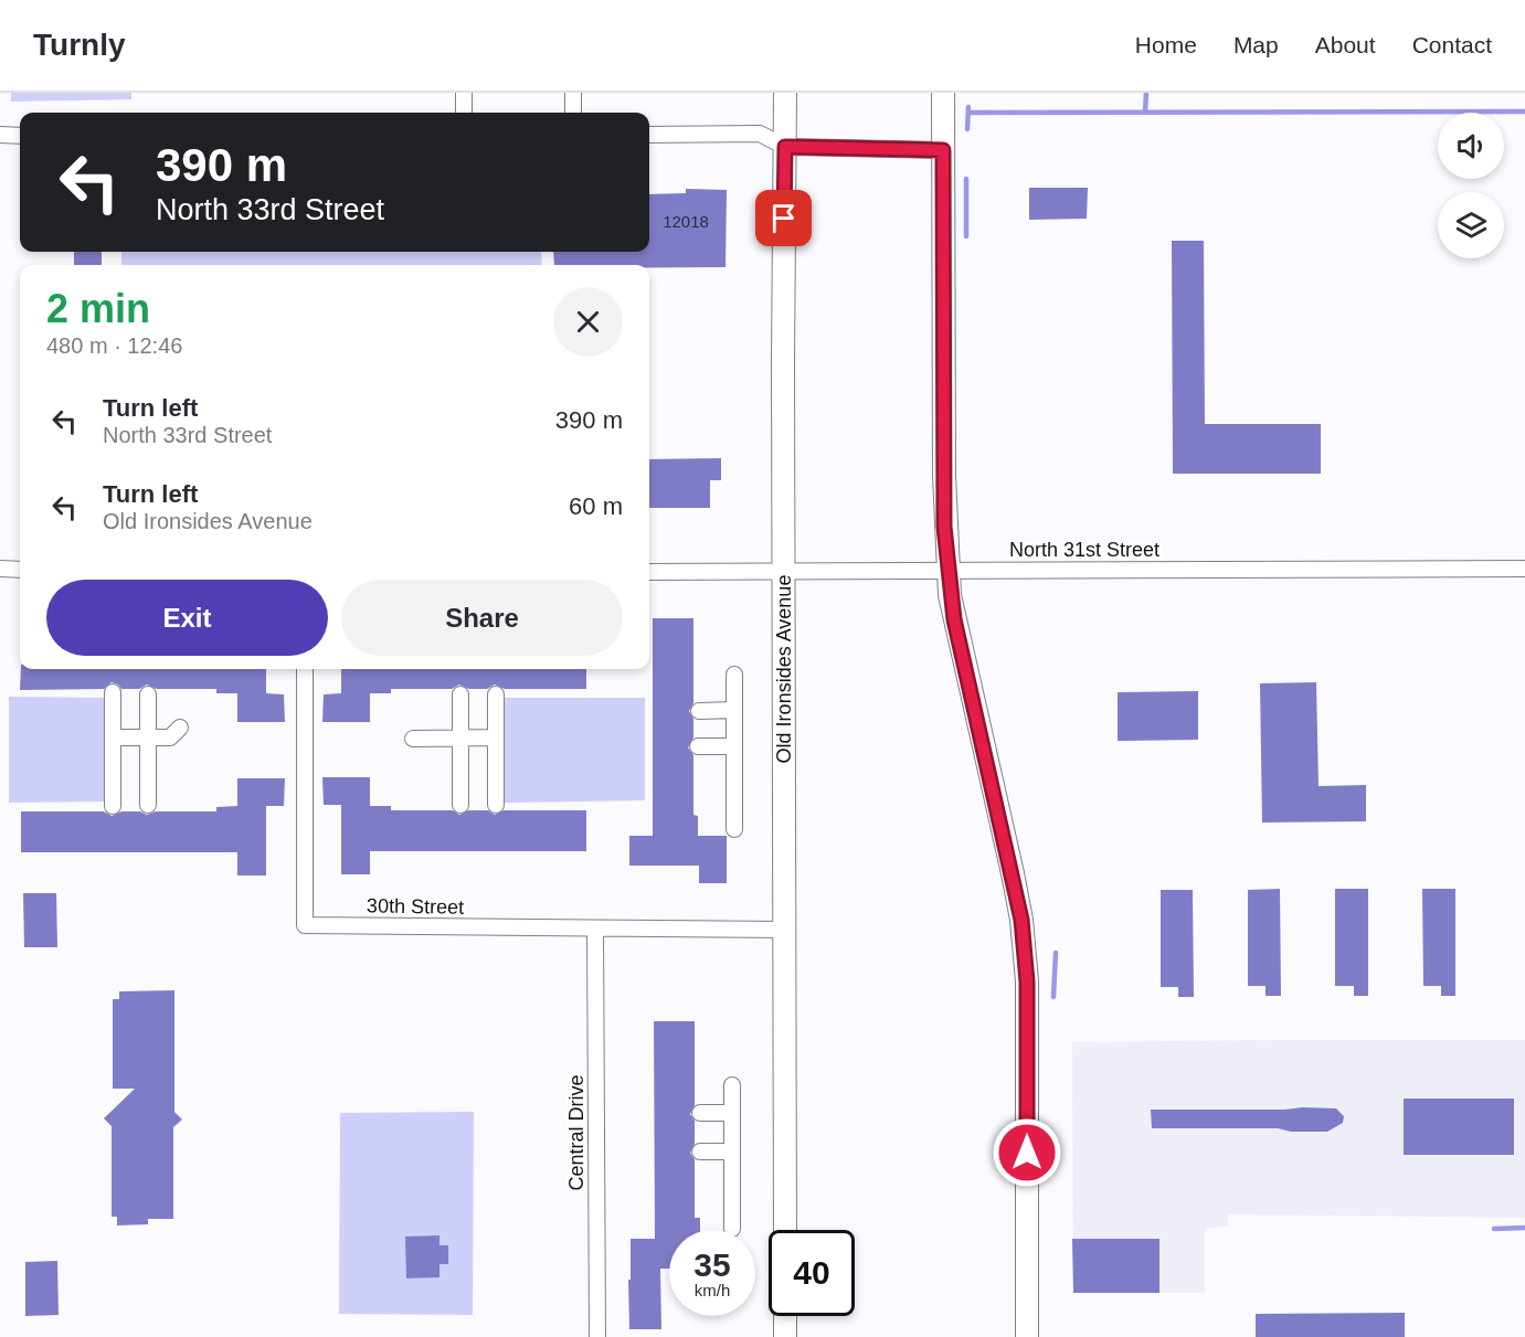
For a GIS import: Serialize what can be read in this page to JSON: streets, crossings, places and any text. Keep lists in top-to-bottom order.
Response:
{
  "streets": {
    "street": [
      "North 31st Street",
      "Old Ironsides Avenue",
      "30th Street",
      "Central Drive"
    ]
  },
  "crossings": [
    ["North 31st Street", "Old Ironsides Avenue"],
    ["Old Ironsides Avenue", "30th Street"],
    ["30th Street", "Central Drive"]
  ],
  "house_numbers": ["12018"],
  "page": {
    "header": "Turnly",
    "nav": [
      "Home",
      "Map",
      "About",
      "Contact"
    ],
    "turn": ["390 m", "North 33rd Street"],
    "heading": ["2 min", "480 m · 12:46"],
    "list": [
      {
        "name": "Turn left",
        "note": "North 33rd Street",
        "value": "390 m"
      },
      {
        "name": "Turn left",
        "note": "Old Ironsides Avenue",
        "value": "60 m"
      }
    ],
    "buttons": ["Exit", "Share"],
    "speed": "35 km/h",
    "limit": "40"
  }
}
